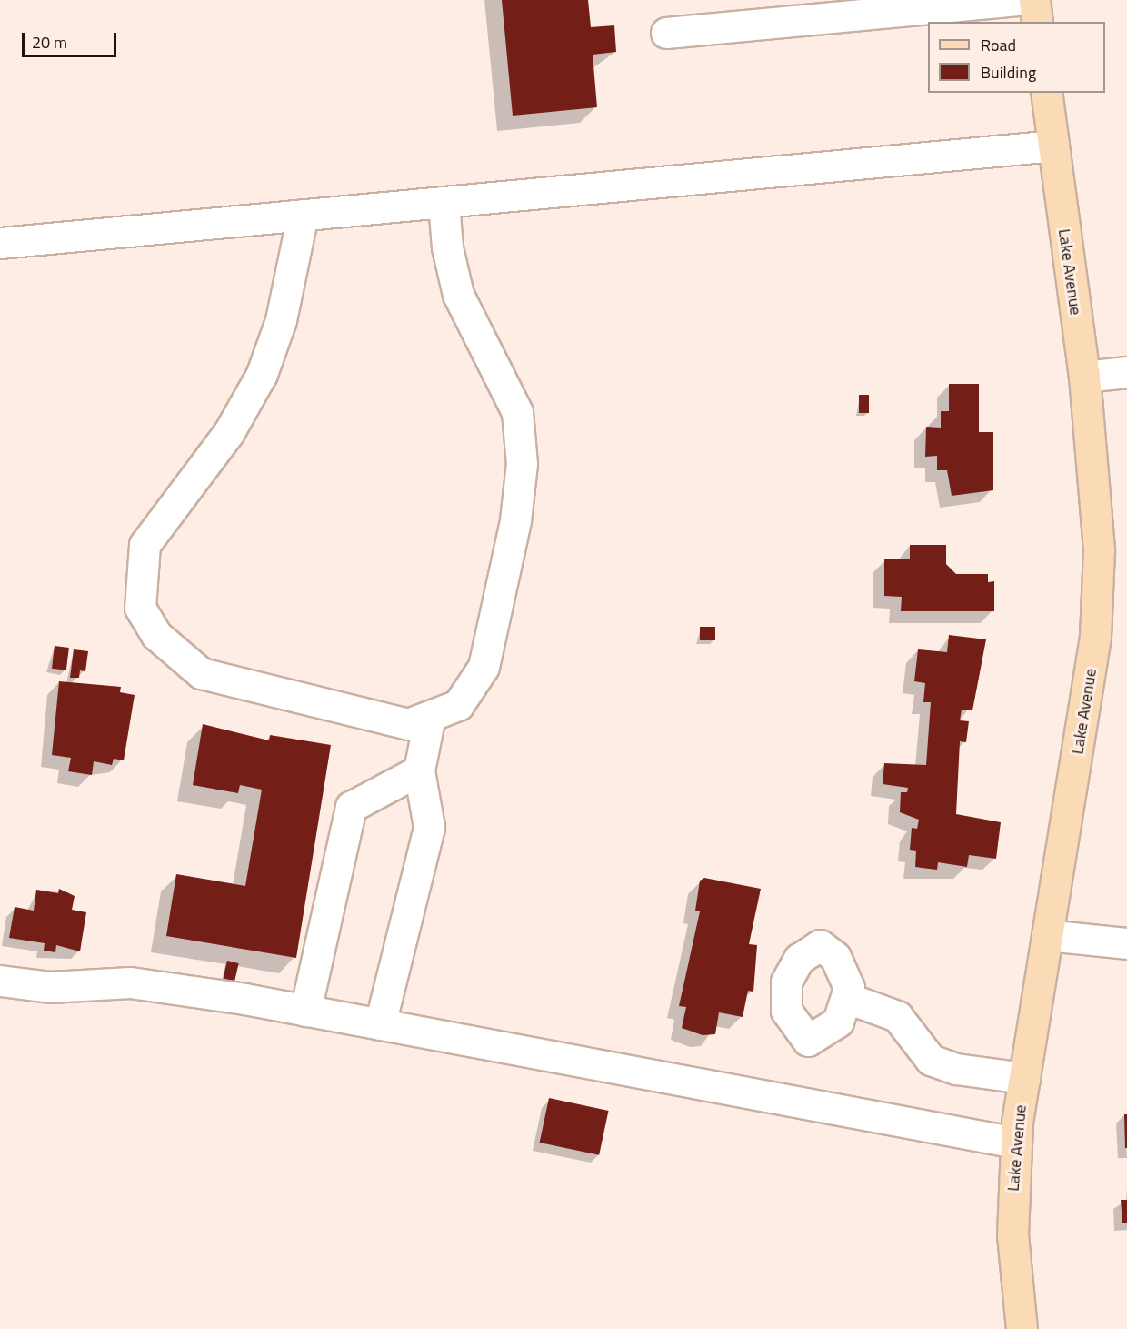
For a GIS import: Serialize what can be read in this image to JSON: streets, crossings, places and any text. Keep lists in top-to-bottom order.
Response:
{
  "streets": {
    "main road": ["Lake Avenue"]
  },
  "legend": ["Road", "Building"],
  "scale_bar": "20 m"
}
